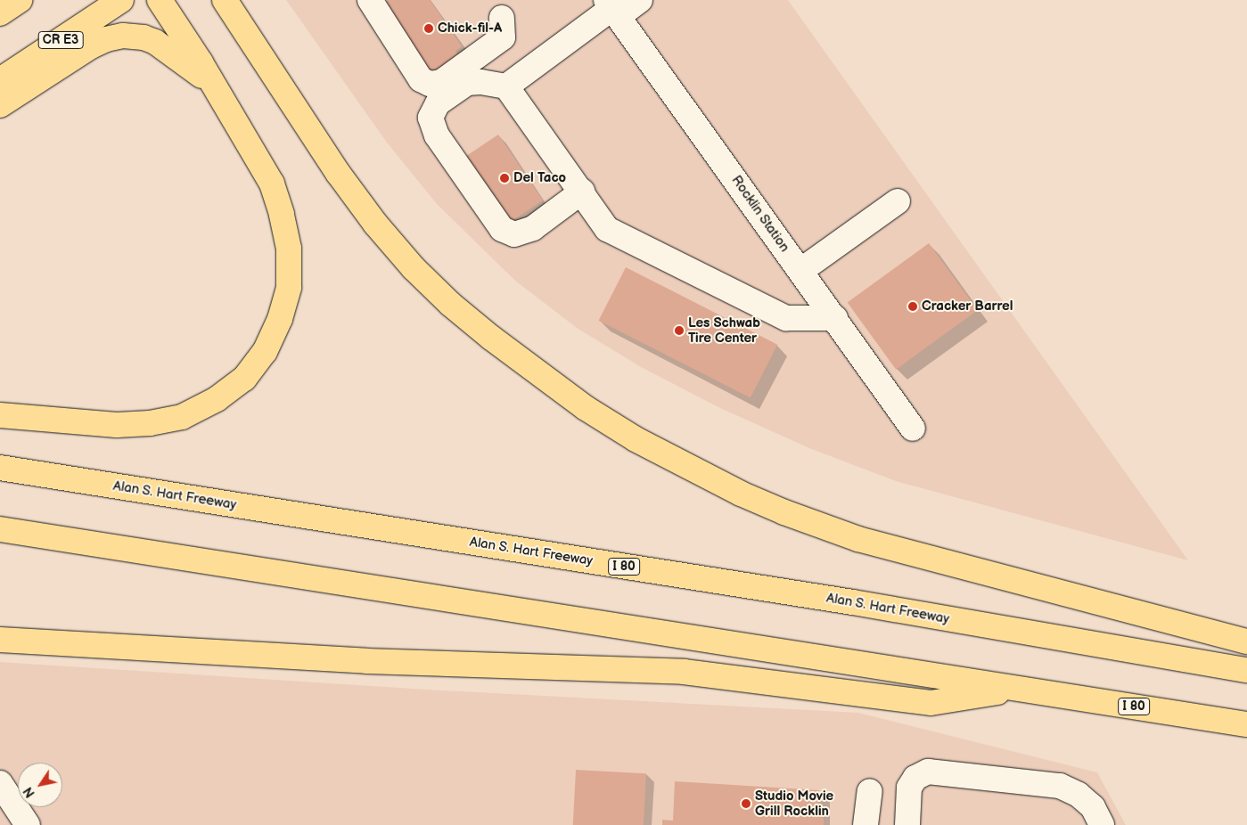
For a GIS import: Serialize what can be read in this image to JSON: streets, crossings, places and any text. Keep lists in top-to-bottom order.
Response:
{
  "streets": {
    "main road": ["CR E3", "Alan S. Hart Freeway", "I 80"],
    "lane": ["Rocklin Station"]
  },
  "places": [
    "Chick-fil-A",
    "Del Taco",
    "Cracker Barrel",
    "Les Schwab Tire Center",
    "Studio Movie Grill Rocklin"
  ],
  "north": "bottom left"
}
